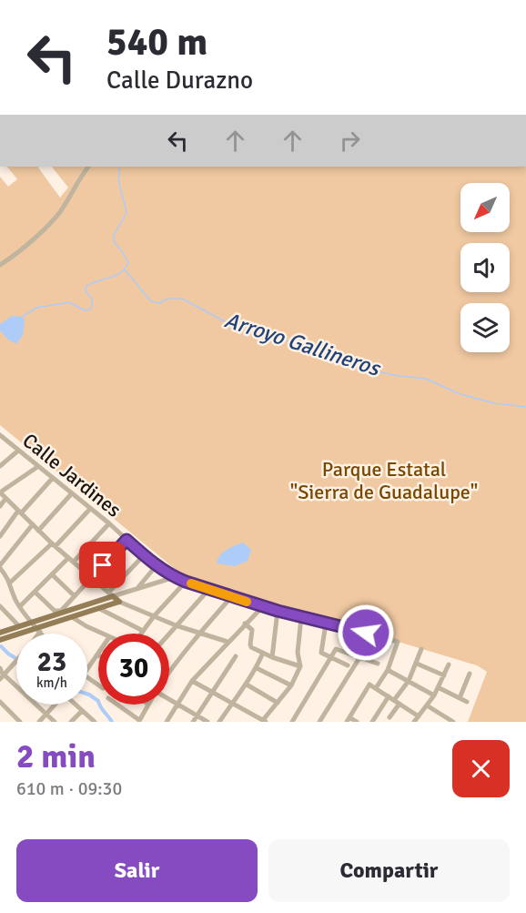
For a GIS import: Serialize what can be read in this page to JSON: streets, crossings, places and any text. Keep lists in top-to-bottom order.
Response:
{
  "streets": {
    "street": ["Calle Jardines"]
  },
  "water": ["Arroyo Gallineros"],
  "parks": ["Parque Estatal \"Sierra de Guadalupe\""],
  "north": "bottom left",
  "page": {
    "turn": ["540 m", "Calle Durazno"],
    "speed": "23 km/h",
    "limit": "30",
    "heading": ["2 min", "610 m · 09:30"],
    "buttons": ["Salir", "Compartir"]
  }
}
